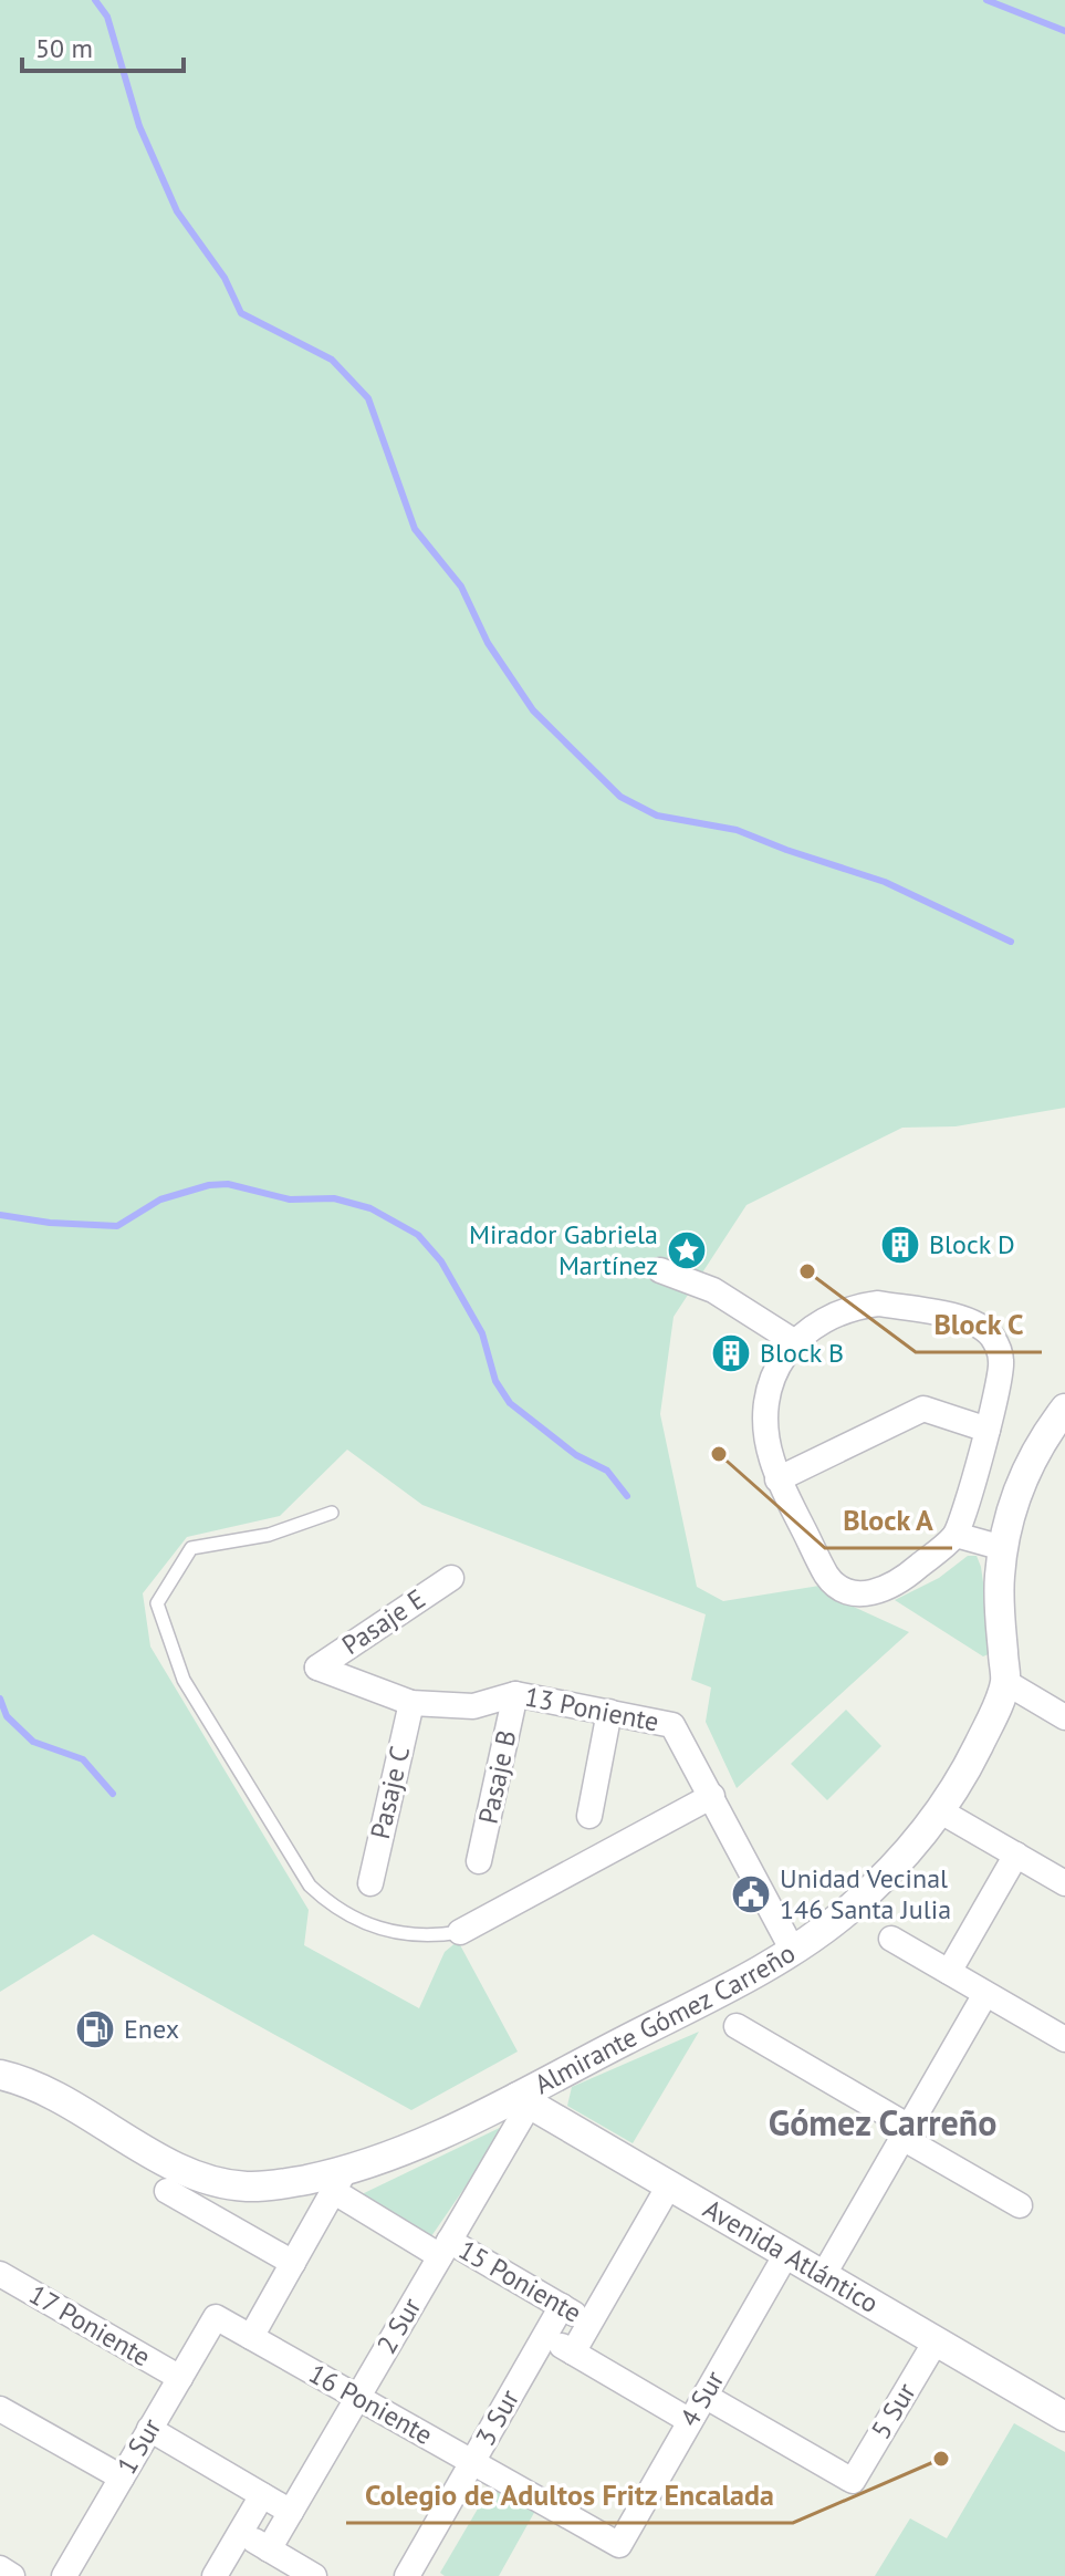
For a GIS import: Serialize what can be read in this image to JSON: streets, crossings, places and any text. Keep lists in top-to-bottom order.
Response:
{
  "streets": {
    "street": [
      "Pasaje E",
      "13 Poniente",
      "Pasaje B",
      "Pasaje C",
      "Almirante Gómez Carreño",
      "Avenida Atlántico",
      "15 Poniente",
      "17 Poniente",
      "2 Sur",
      "4 Sur",
      "16 Poniente",
      "5 Sur",
      "3 Sur",
      "1 Sur"
    ]
  },
  "crossings": [
    ["Pasaje E", "13 Poniente"],
    ["13 Poniente", "Pasaje B"],
    ["13 Poniente", "Pasaje C"],
    ["13 Poniente", "Almirante Gómez Carreño"],
    ["Almirante Gómez Carreño", "Avenida Atlántico"],
    ["Almirante Gómez Carreño", "15 Poniente"],
    ["Almirante Gómez Carreño", "2 Sur"],
    ["Avenida Atlántico", "2 Sur"],
    ["Avenida Atlántico", "4 Sur"],
    ["Avenida Atlántico", "5 Sur"],
    ["15 Poniente", "2 Sur"],
    ["15 Poniente", "4 Sur"],
    ["15 Poniente", "3 Sur"],
    ["17 Poniente", "1 Sur"],
    ["2 Sur", "16 Poniente"],
    ["4 Sur", "16 Poniente"],
    ["4 Sur", "5 Sur"],
    ["16 Poniente", "3 Sur"],
    ["16 Poniente", "1 Sur"]
  ],
  "districts": ["Gómez Carreño"],
  "places": {
    "building": ["Block D", "Block B"],
    "place": ["Mirador Gabriela Martínez"],
    "other": ["Block C", "Block A", "Colegio de Adultos Fritz Encalada"],
    "public building": ["Unidad Vecinal 146 Santa Julia"],
    "fuel station": ["Enex"]
  },
  "scale_bar": "50 m"
}
